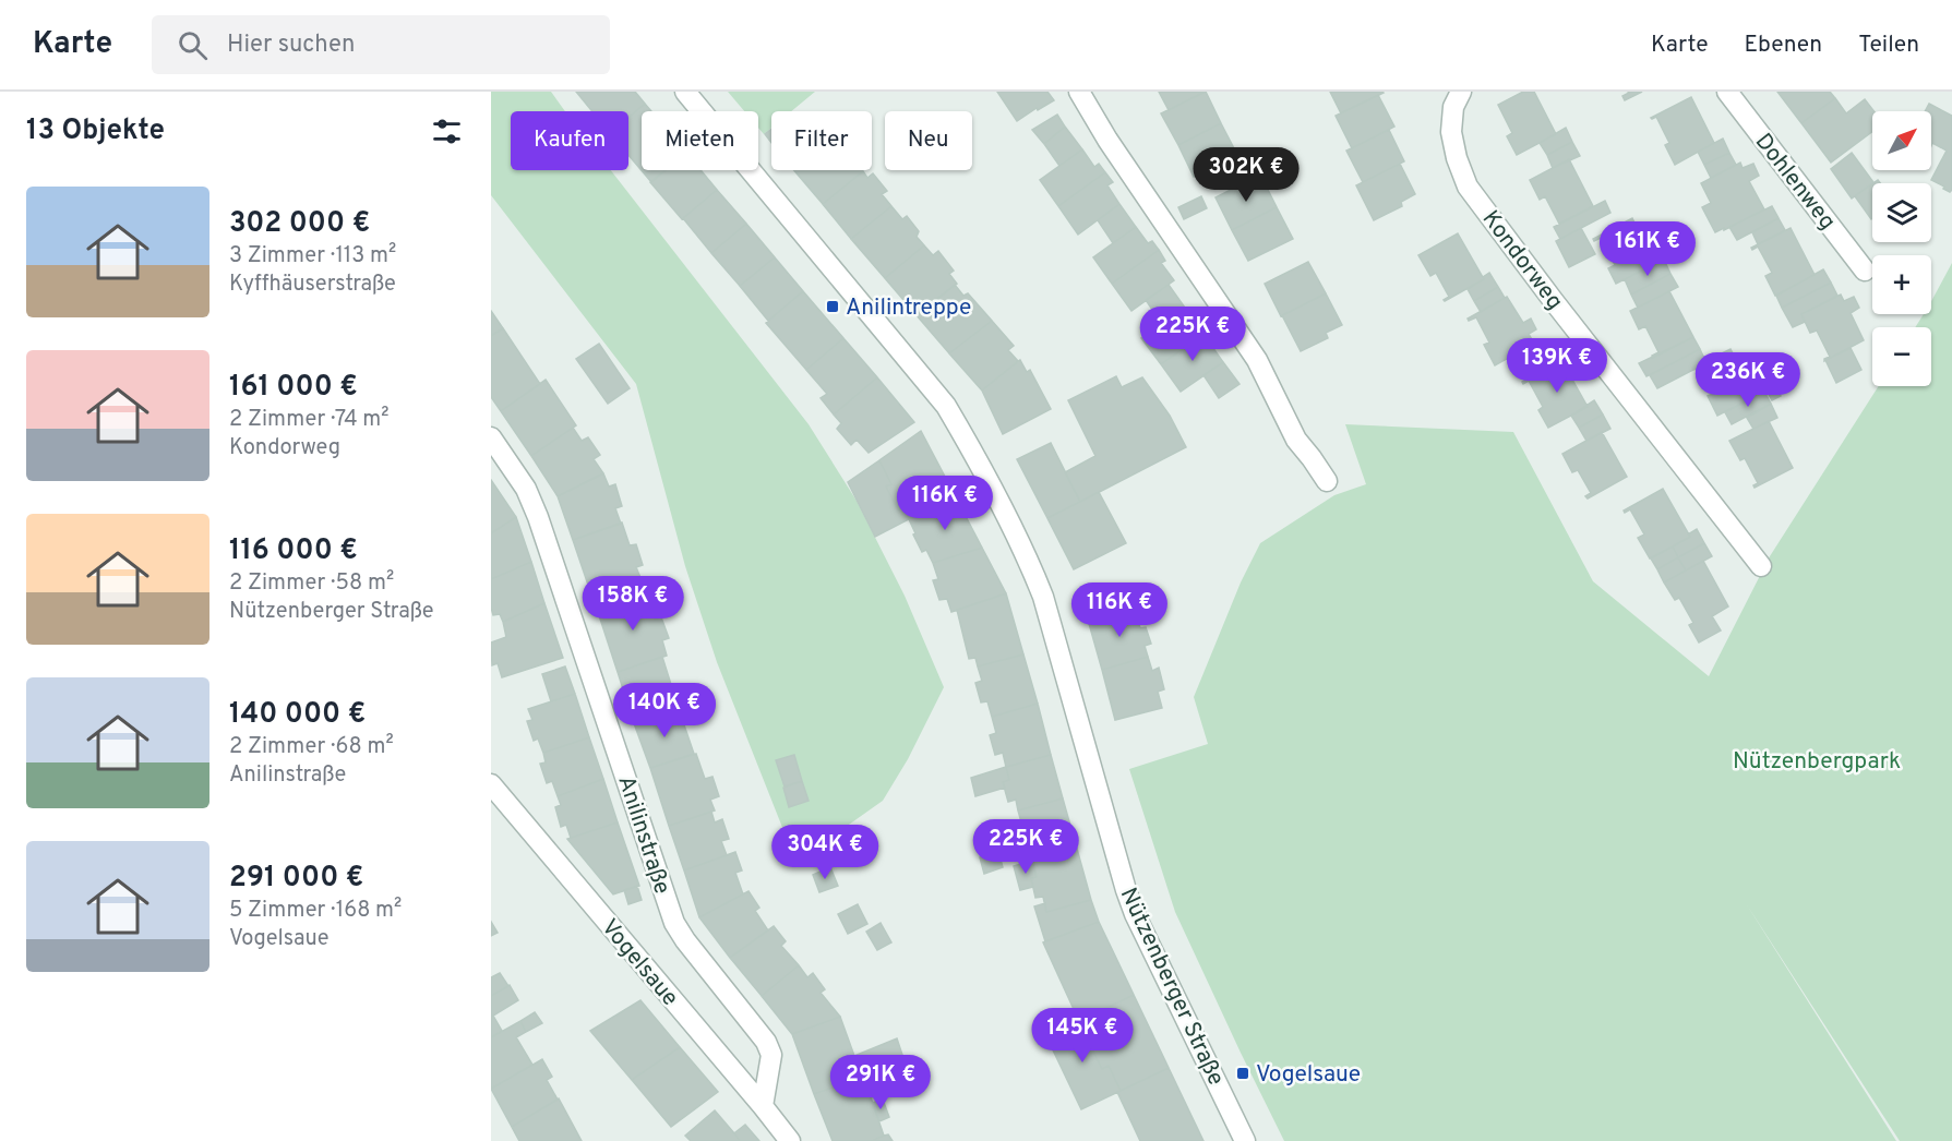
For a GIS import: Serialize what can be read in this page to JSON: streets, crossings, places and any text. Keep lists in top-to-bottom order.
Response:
{
  "streets": {
    "street": [
      "Dohlenweg",
      "Kondorweg",
      "Anilinstraße",
      "Vogelsaue",
      "Nützenberger Straße"
    ]
  },
  "crossings": [
    ["Anilinstraße", "Vogelsaue"]
  ],
  "parks": ["Nützenbergpark"],
  "places": {
    "transit": ["Anilintreppe", "Vogelsaue"]
  },
  "north": "top right",
  "page": {
    "header": "Karte",
    "search": "Hier suchen",
    "nav": ["Karte", "Ebenen", "Teilen"],
    "heading": "13 Objekte",
    "map_buttons": ["+", "−"],
    "chip": [
      "Kaufen",
      "Mieten",
      "Filter",
      "Neu"
    ],
    "price": [
      "302K €",
      "161K €",
      "225K €",
      "139K €",
      "236K €",
      "116K €",
      "158K €",
      "116K €",
      "140K €",
      "225K €",
      "304K €",
      "145K €",
      "291K €"
    ],
    "list": [
      {
        "name": "302 000 €",
        "note": "3 Zimmer · 113 m² · Kyffhäuserstraße"
      },
      {
        "name": "161 000 €",
        "note": "2 Zimmer · 74 m² · Kondorweg"
      },
      {
        "name": "116 000 €",
        "note": "2 Zimmer · 58 m² · Nützenberger Straße"
      },
      {
        "name": "140 000 €",
        "note": "2 Zimmer · 68 m² · Anilinstraße"
      },
      {
        "name": "291 000 €",
        "note": "5 Zimmer · 168 m² · Vogelsaue"
      }
    ]
  }
}
